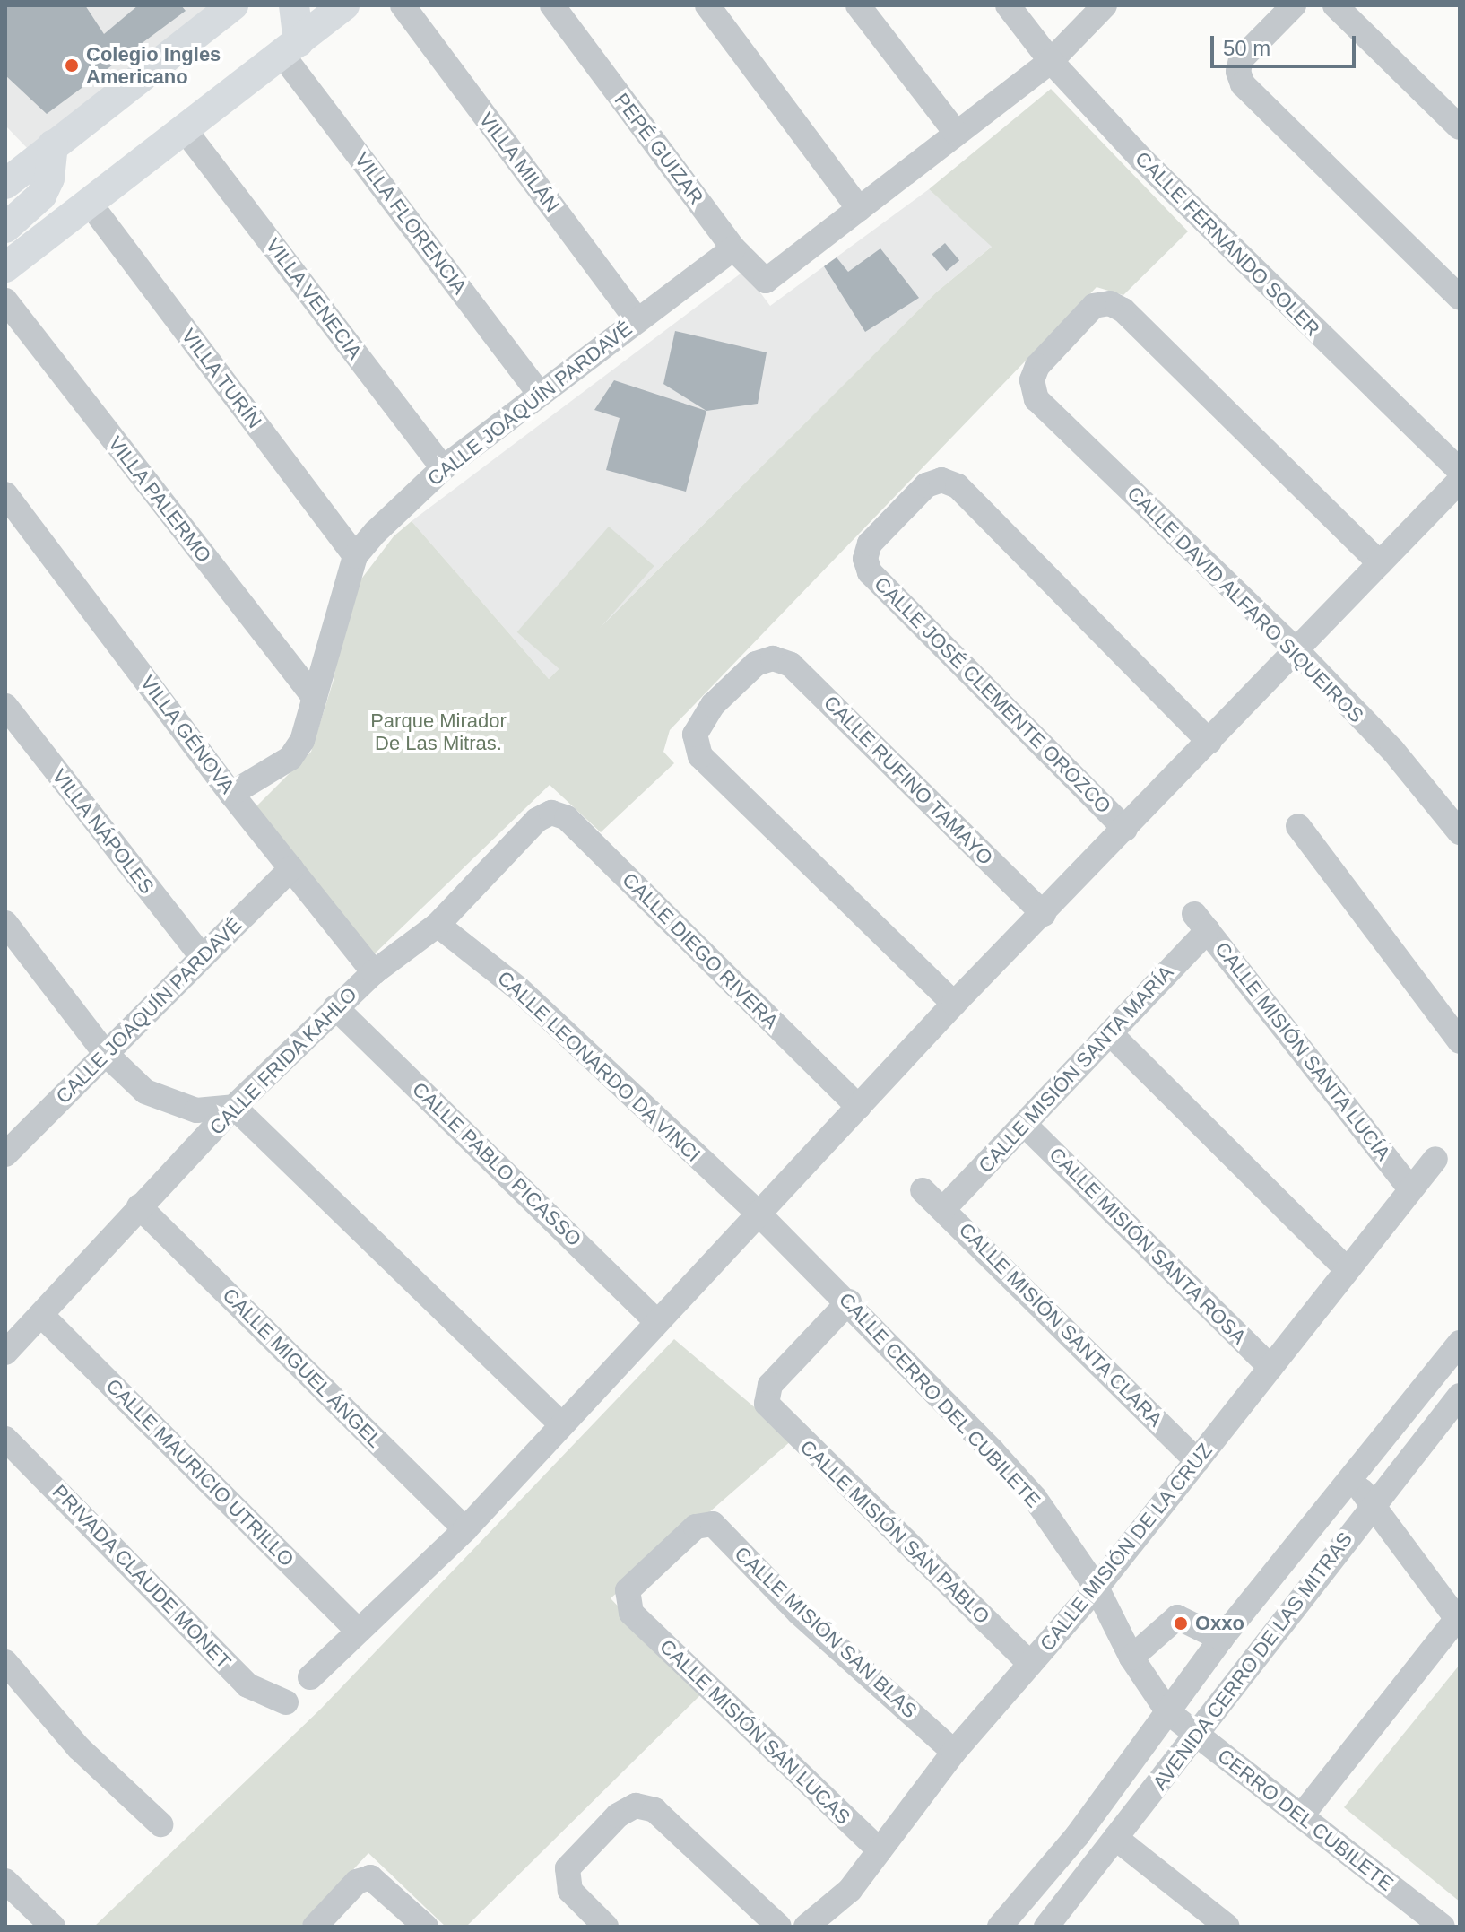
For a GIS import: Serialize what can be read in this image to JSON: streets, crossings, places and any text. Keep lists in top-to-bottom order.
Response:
{
  "streets": {
    "street": [
      "PEPÉ GUIZAR",
      "VILLA MILÁN",
      "VILLA FLORENCIA",
      "CALLE FERNANDO SOLER",
      "VILLA VENECIA",
      "VILLA TURÍN",
      "CALLE JOAQUÍN PARDAVÉ",
      "VILLA PALERMO",
      "CALLE DAVID ALFARO SIQUEIROS",
      "CALLE JOSÉ CLEMENTE OROZCO",
      "VILLA GÉNOVA",
      "CALLE RUFINO TAMAYO",
      "VILLA NÁPOLES",
      "CALLE DIEGO RIVERA",
      "CALLE MISIÓN SANTA LUCÍA",
      "CALLE FRIDA KAHLO",
      "CALLE LEONARDO DA VINCI",
      "CALLE MISIÓN SANTA MARÍA",
      "CALLE PABLO PICASSO",
      "CALLE MISIÓN SANTA ROSA",
      "CALLE MISIÓN SANTA CLARA",
      "CALLE MIGUEL ÁNGEL",
      "CALLE CERRO DEL CUBILETE",
      "CALLE MAURICIO UTRILLO",
      "CALLE MISIÓN SAN PABLO",
      "CALLE MISIÓN DE LA CRUZ",
      "PRIVADA CLAUDE MONET",
      "CALLE MISIÓN SAN BLAS",
      "AVENIDA CERRO DE LAS MITRAS",
      "CALLE MISIÓN SAN LUCAS",
      "CERRO DEL CUBILETE"
    ]
  },
  "crossings": [
    ["PEPÉ GUIZAR", "CALLE JOAQUÍN PARDAVÉ"],
    ["VILLA MILÁN", "CALLE JOAQUÍN PARDAVÉ"],
    ["VILLA FLORENCIA", "CALLE JOAQUÍN PARDAVÉ"],
    ["VILLA VENECIA", "CALLE JOAQUÍN PARDAVÉ"],
    ["VILLA TURÍN", "CALLE JOAQUÍN PARDAVÉ"],
    ["CALLE JOAQUÍN PARDAVÉ", "VILLA PALERMO"],
    ["CALLE JOAQUÍN PARDAVÉ", "VILLA GÉNOVA"],
    ["CALLE JOAQUÍN PARDAVÉ", "VILLA NÁPOLES"],
    ["VILLA GÉNOVA", "CALLE FRIDA KAHLO"],
    ["CALLE DIEGO RIVERA", "CALLE FRIDA KAHLO"],
    ["CALLE MISIÓN SANTA LUCÍA", "CALLE MISIÓN SANTA MARÍA"],
    ["CALLE MISIÓN SANTA LUCÍA", "CALLE MISIÓN DE LA CRUZ"],
    ["CALLE FRIDA KAHLO", "CALLE LEONARDO DA VINCI"],
    ["CALLE FRIDA KAHLO", "CALLE PABLO PICASSO"],
    ["CALLE FRIDA KAHLO", "CALLE MIGUEL ÁNGEL"],
    ["CALLE FRIDA KAHLO", "CALLE MAURICIO UTRILLO"],
    ["CALLE LEONARDO DA VINCI", "CALLE CERRO DEL CUBILETE"],
    ["CALLE MISIÓN SANTA MARÍA", "CALLE MISIÓN SANTA ROSA"],
    ["CALLE MISIÓN SANTA MARÍA", "CALLE MISIÓN SANTA CLARA"],
    ["CALLE MISIÓN SANTA ROSA", "CALLE MISIÓN DE LA CRUZ"],
    ["CALLE MISIÓN SANTA CLARA", "CALLE MISIÓN DE LA CRUZ"],
    ["CALLE CERRO DEL CUBILETE", "CALLE MISIÓN SAN PABLO"],
    ["CALLE CERRO DEL CUBILETE", "CALLE MISIÓN DE LA CRUZ"],
    ["CALLE CERRO DEL CUBILETE", "AVENIDA CERRO DE LAS MITRAS"],
    ["CALLE CERRO DEL CUBILETE", "CERRO DEL CUBILETE"],
    ["CALLE MISIÓN SAN PABLO", "CALLE MISIÓN DE LA CRUZ"],
    ["CALLE MISIÓN DE LA CRUZ", "CALLE MISIÓN SAN BLAS"],
    ["CALLE MISIÓN DE LA CRUZ", "CALLE MISIÓN SAN LUCAS"],
    ["CALLE MISIÓN SAN BLAS", "CALLE MISIÓN SAN LUCAS"],
    ["AVENIDA CERRO DE LAS MITRAS", "CERRO DEL CUBILETE"]
  ],
  "parks": ["Parque Mirador De Las Mitras."],
  "places": ["Colegio Ingles Americano", "Oxxo"],
  "scale_bar": "50 m"
}
